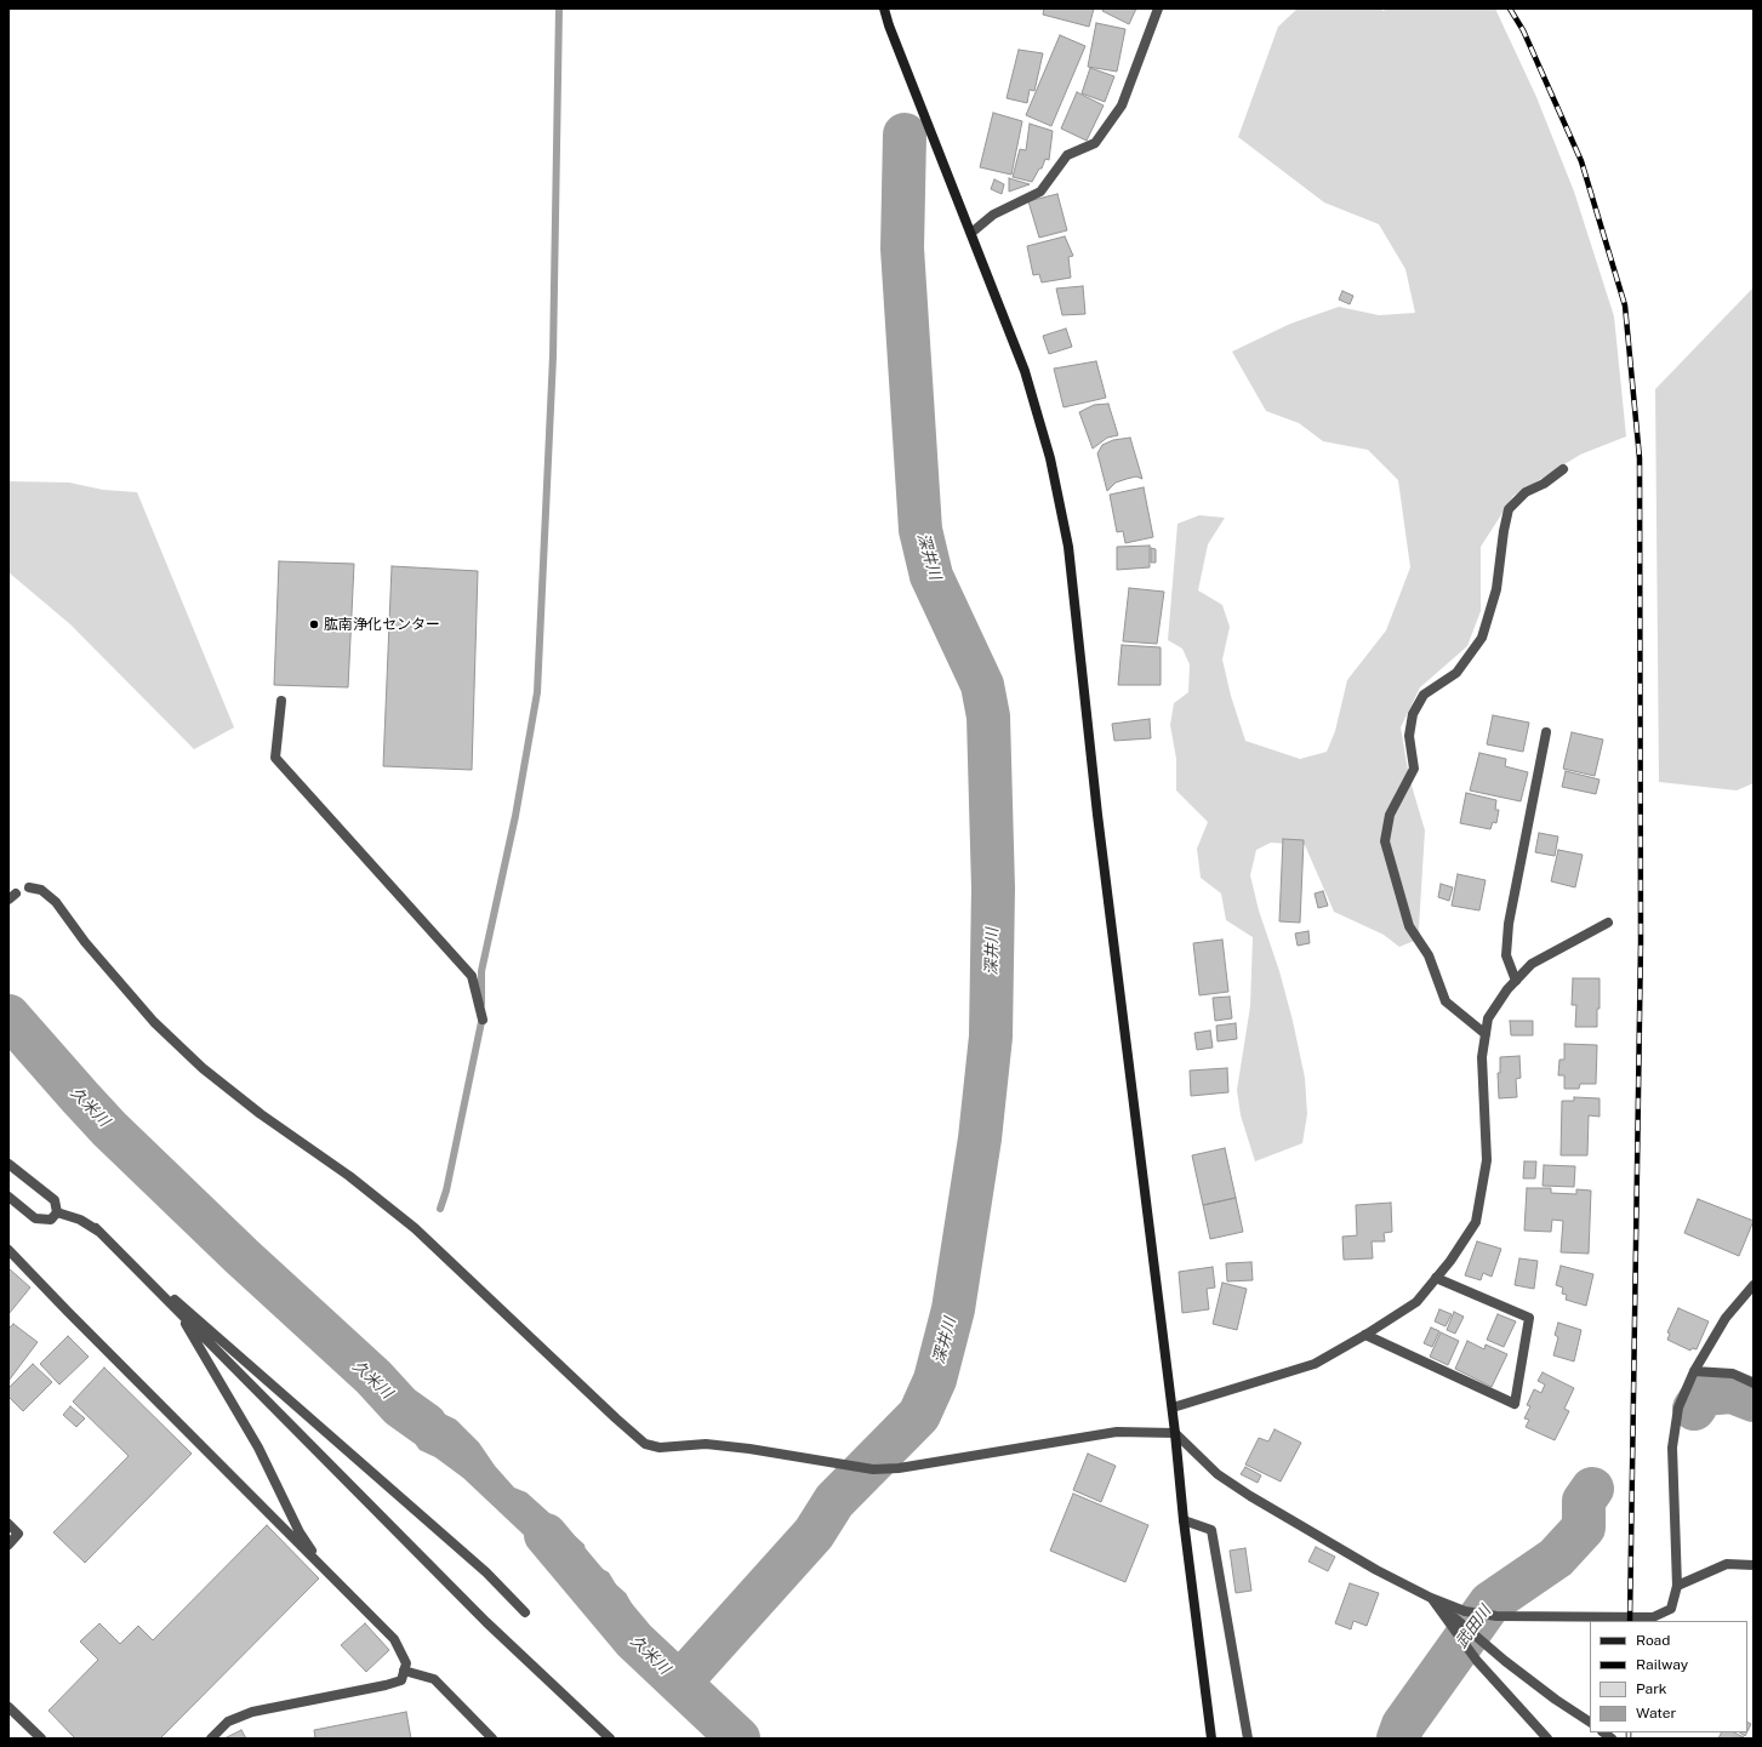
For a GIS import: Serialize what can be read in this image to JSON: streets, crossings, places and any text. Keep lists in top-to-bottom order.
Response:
{
  "water": ["深井川", "久米川", "武田川"],
  "places": ["肱南浄化センター"],
  "legend": [
    "Road",
    "Railway",
    "Park",
    "Water"
  ]
}
